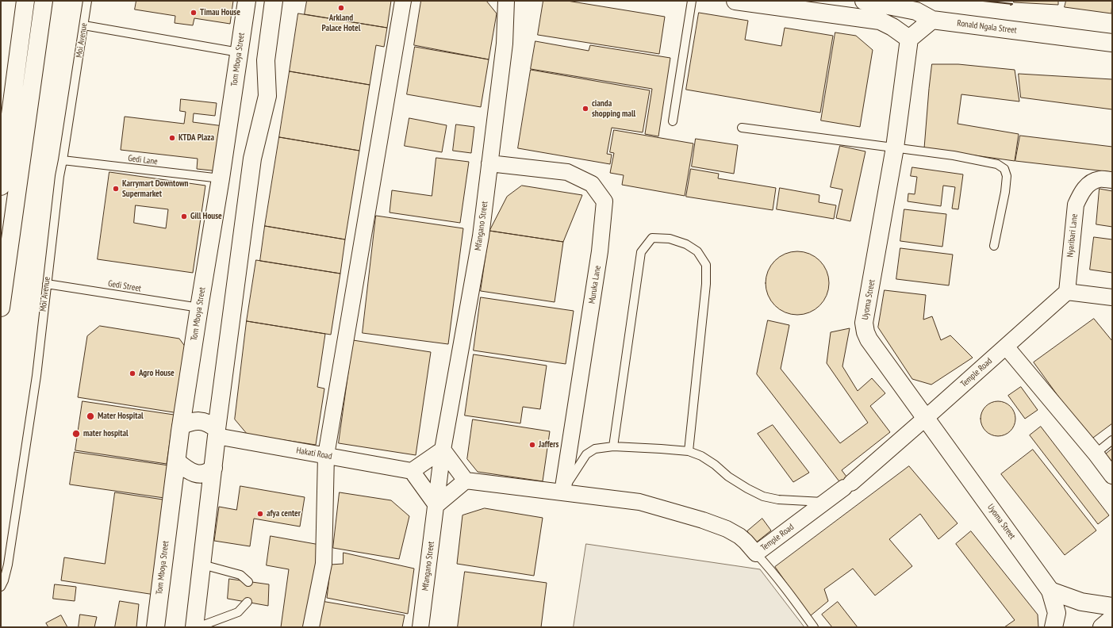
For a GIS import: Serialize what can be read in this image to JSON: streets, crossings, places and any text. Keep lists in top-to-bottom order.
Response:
{
  "streets": {
    "main road": ["Ronald Ngala Street", "Tom Mboya Street", "Uyoma Street"],
    "street": [
      "Mfangano Street",
      "Nyaribari Lane",
      "Muruka Lane",
      "Temple Road",
      "Hakati Road"
    ],
    "lane": ["Moi Avenue", "Gedi Lane", "Gedi Street"]
  },
  "crossings": [
    ["Moi Avenue", "Gedi Lane"],
    ["Moi Avenue", "Gedi Street"],
    ["Tom Mboya Street", "Gedi Lane"],
    ["Tom Mboya Street", "Gedi Street"],
    ["Tom Mboya Street", "Hakati Road"],
    ["Mfangano Street", "Muruka Lane"],
    ["Nyaribari Lane", "Temple Road"],
    ["Uyoma Street", "Temple Road"]
  ],
  "places": [
    "Arkland Palace Hotel",
    "Timau House",
    "cianda shopping mall",
    "KTDA Plaza",
    "Karrymart Downtown Supermarket",
    "Gill House",
    "Agro House",
    "Mater Hospital",
    "mater hospital",
    "Jaffers",
    "afya center"
  ]
}
